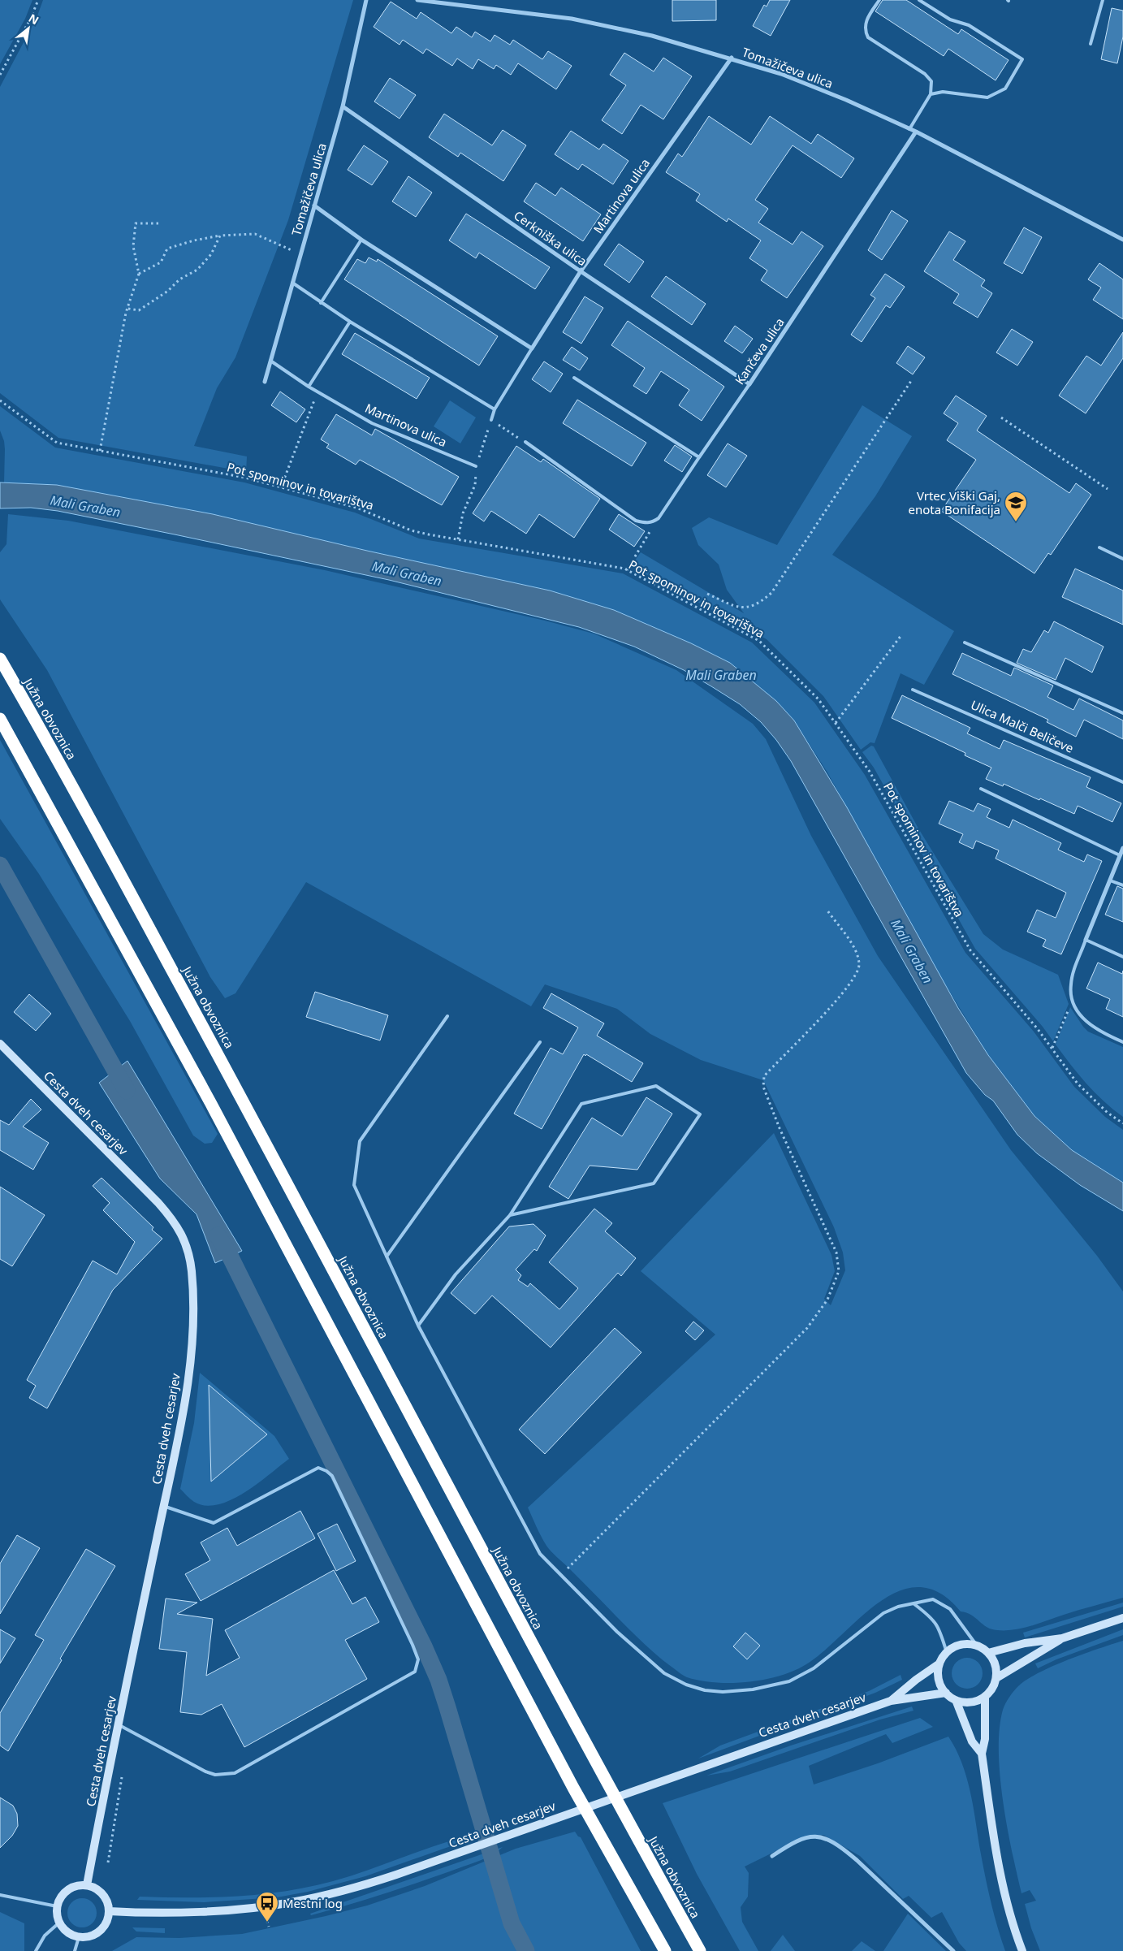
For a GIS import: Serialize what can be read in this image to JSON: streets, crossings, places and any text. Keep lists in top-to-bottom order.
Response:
{
  "streets": {
    "highway": ["Južna obvoznica"],
    "street": [
      "Tomažičeva ulica",
      "Martinova ulica",
      "Cerkniška ulica",
      "Kančeva ulica",
      "Cesta dveh cesarjev"
    ],
    "lane": ["Ulica Malči Beličeve"],
    "path": ["Pot spominov in tovarištva"]
  },
  "crossings": [
    ["Tomažičeva ulica", "Martinova ulica"],
    ["Tomažičeva ulica", "Cerkniška ulica"],
    ["Tomažičeva ulica", "Kančeva ulica"],
    ["Martinova ulica", "Cerkniška ulica"],
    ["Cerkniška ulica", "Kančeva ulica"]
  ],
  "water": ["Mali Graben"],
  "places": {
    "school or university": ["Vrtec Viški Gaj, enota Bonifacija"],
    "bus stop": ["Mestni log"]
  },
  "north": "top right"
}
